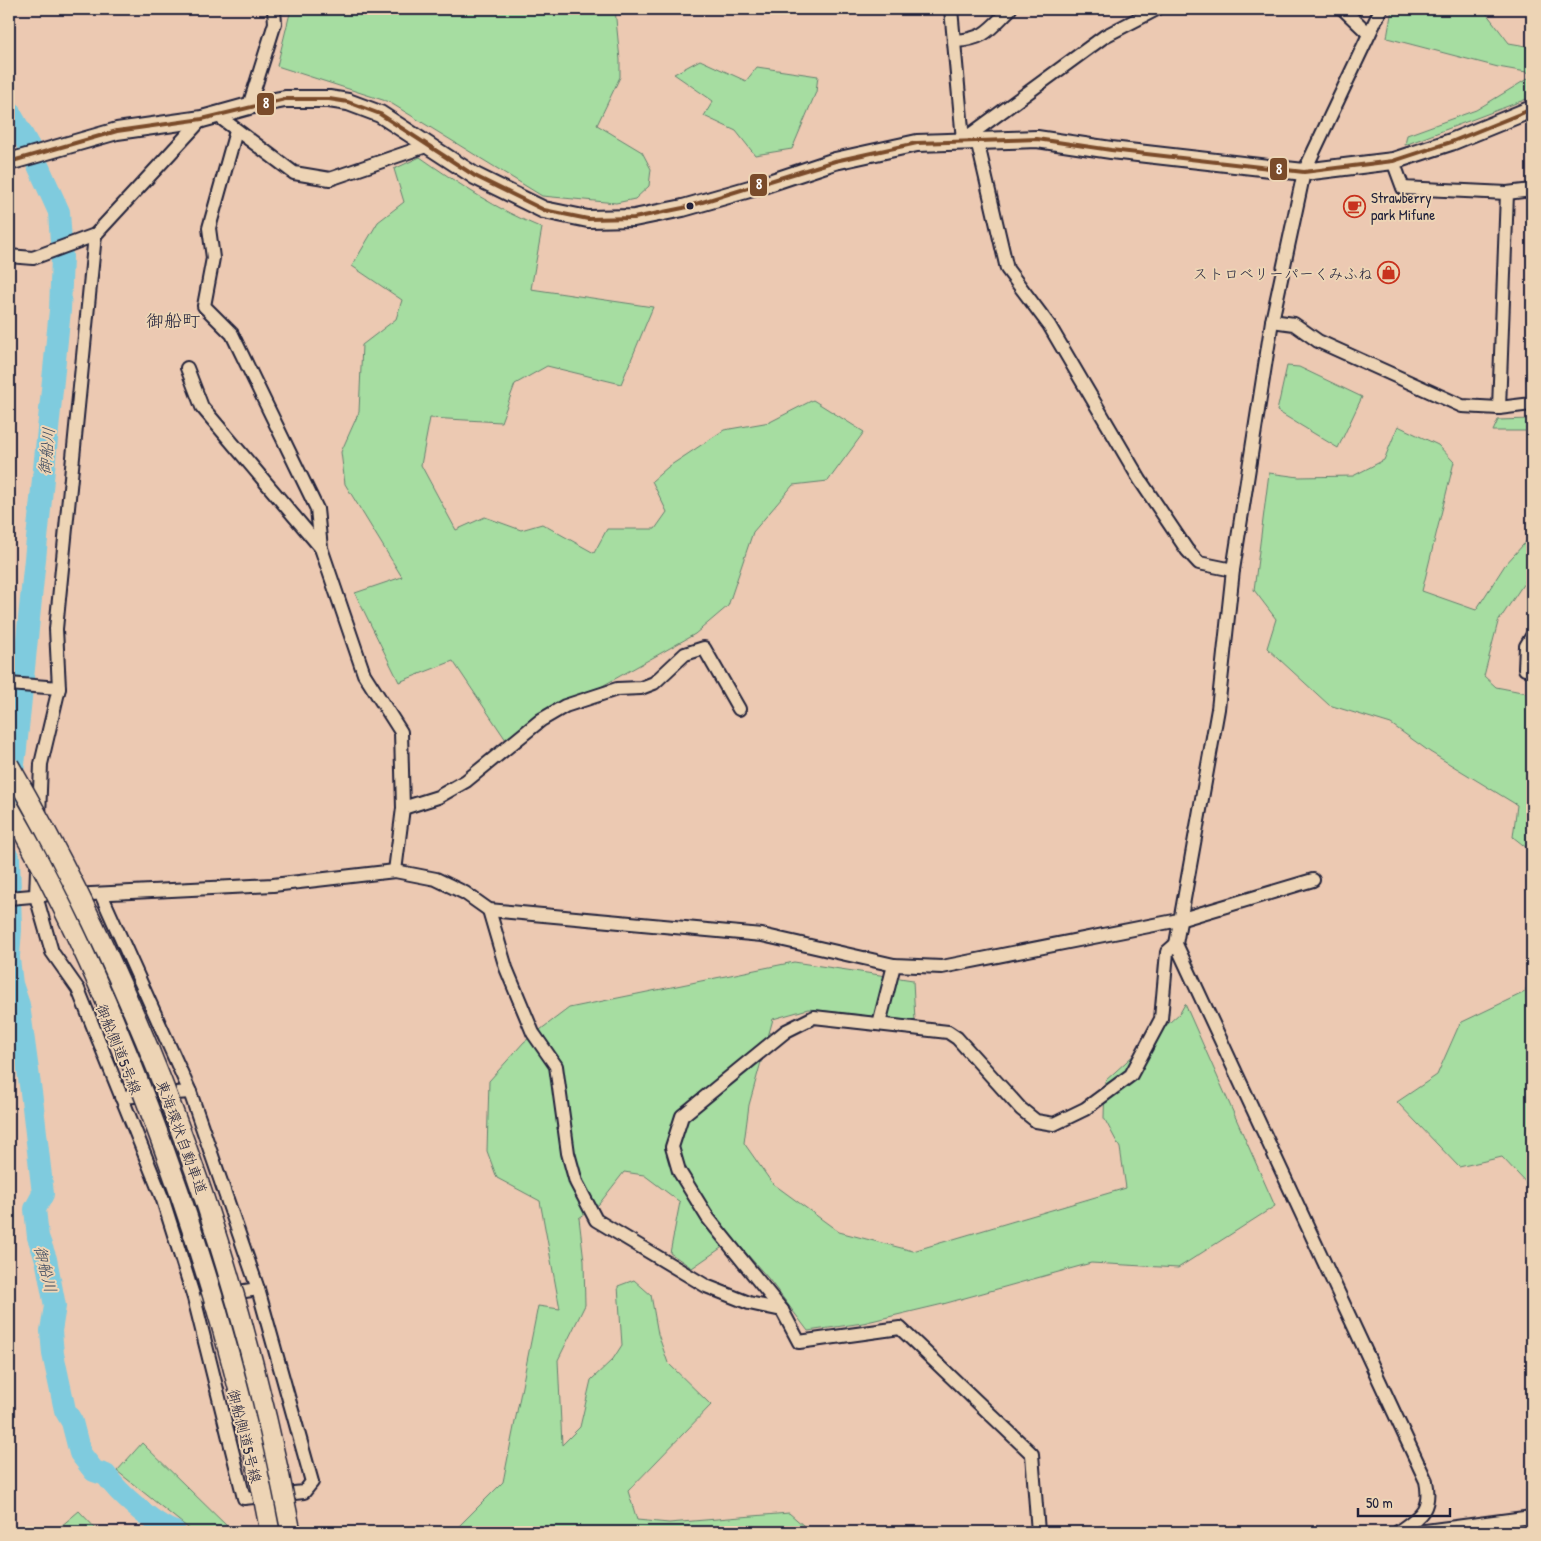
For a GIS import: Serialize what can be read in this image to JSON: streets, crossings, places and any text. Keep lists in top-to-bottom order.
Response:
{
  "streets": {
    "highway": ["東海環状自動車道"],
    "street": ["御船側道5号線"]
  },
  "districts": ["御船町"],
  "water": ["御船川"],
  "places": {
    "cafe": ["Strawberry park Mifune"],
    "shop": ["ストロベリーパーくみふね"]
  },
  "lines": ["transit line 8"],
  "scale_bar": "50 m"
}
